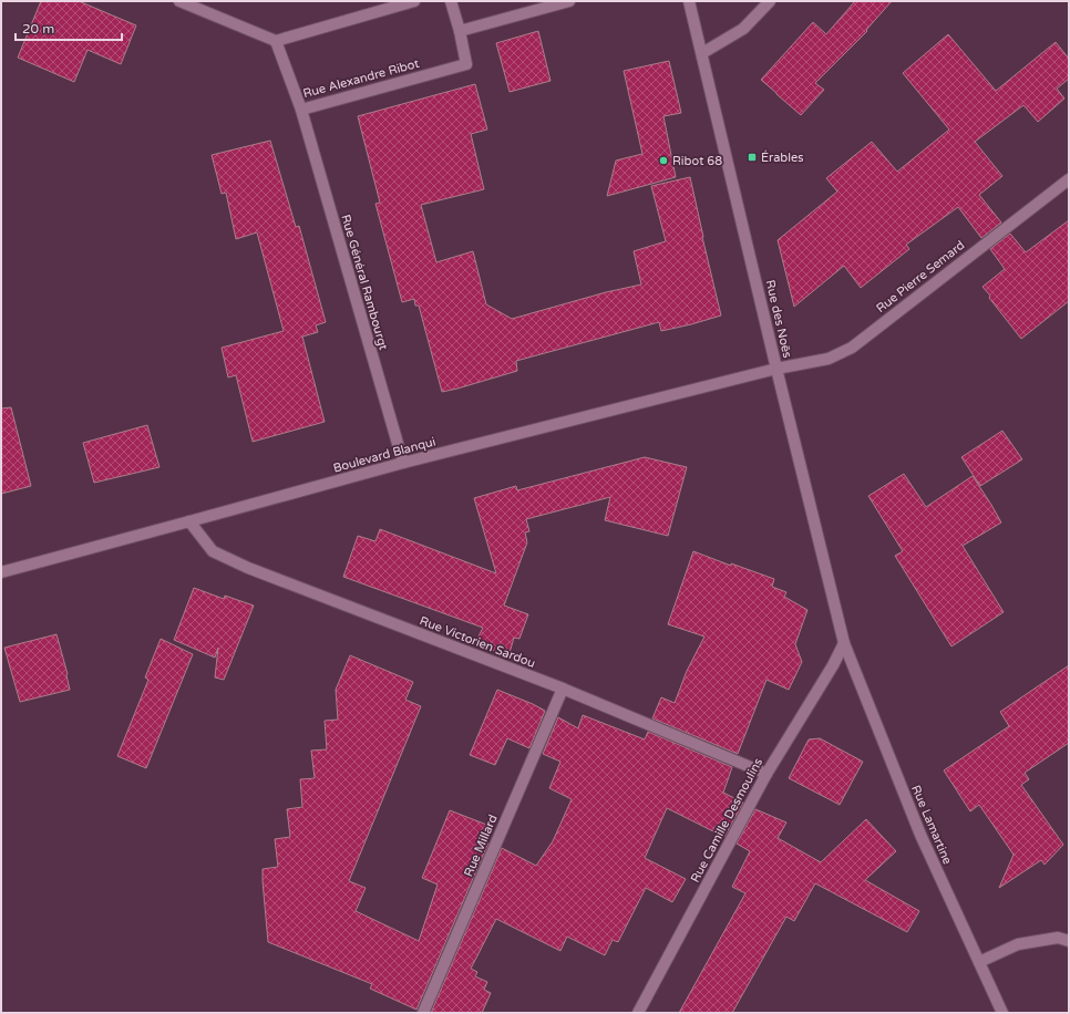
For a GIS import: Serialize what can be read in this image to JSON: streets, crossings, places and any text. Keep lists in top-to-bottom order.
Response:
{
  "streets": {
    "street": [
      "Rue Alexandre Ribot",
      "Rue Pierre Semard",
      "Rue Général Rambourgt",
      "Rue des Noës",
      "Boulevard Blanqui",
      "Rue Victorien Sardou",
      "Rue Camille Desmoulins",
      "Rue Lamartine",
      "Rue Millard"
    ]
  },
  "crossings": [
    ["Rue Alexandre Ribot", "Rue Général Rambourgt"],
    ["Rue Pierre Semard", "Rue des Noës"],
    ["Rue Pierre Semard", "Boulevard Blanqui"],
    ["Rue Général Rambourgt", "Boulevard Blanqui"],
    ["Rue des Noës", "Boulevard Blanqui"],
    ["Rue des Noës", "Rue Camille Desmoulins"],
    ["Rue des Noës", "Rue Lamartine"],
    ["Boulevard Blanqui", "Rue Victorien Sardou"],
    ["Rue Victorien Sardou", "Rue Camille Desmoulins"],
    ["Rue Victorien Sardou", "Rue Millard"],
    ["Rue Camille Desmoulins", "Rue Lamartine"]
  ],
  "places": {
    "transit": ["Érables"],
    "other": ["Ribot 68"]
  },
  "scale_bar": "20 m"
}
